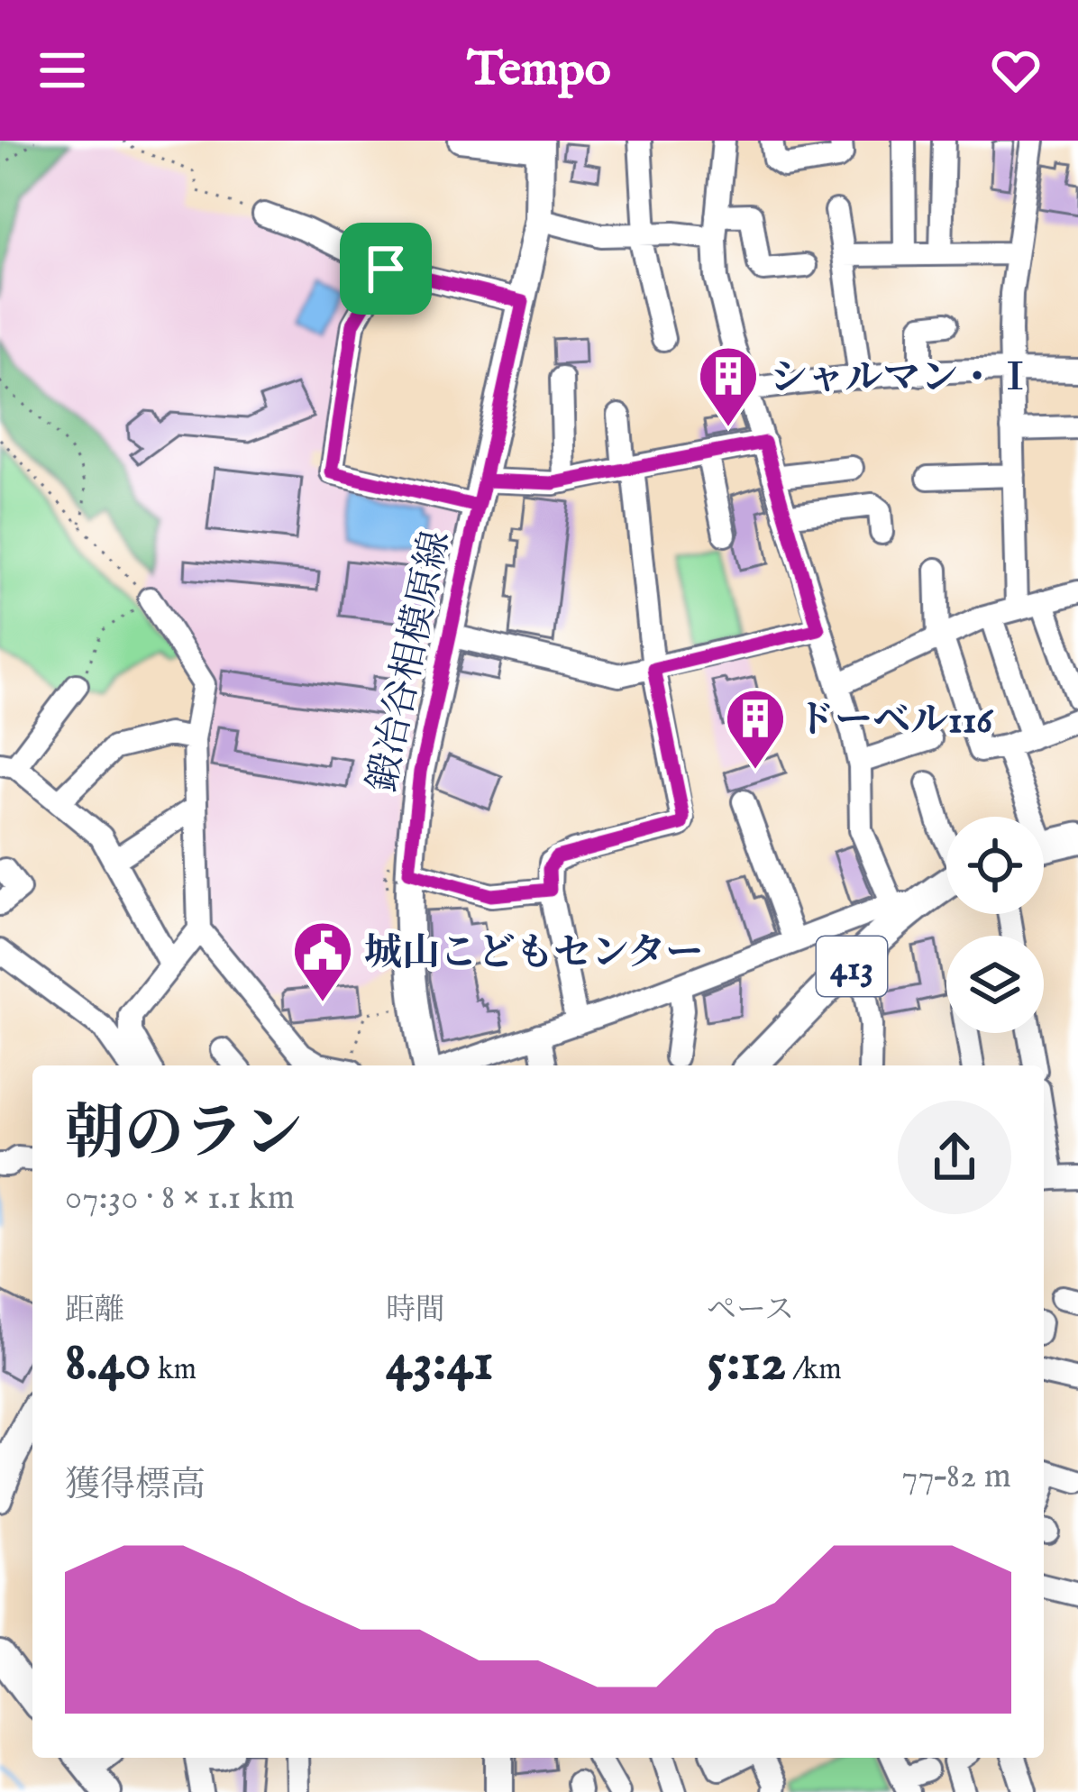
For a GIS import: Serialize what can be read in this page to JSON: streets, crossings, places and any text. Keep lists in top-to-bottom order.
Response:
{
  "streets": {
    "highway": ["413"],
    "main road": ["鍛冶谷相模原線"]
  },
  "places": {
    "building": ["シャルマン・Ⅰ", "ドーベル116"],
    "public building": ["城山こどもセンター"]
  },
  "page": {
    "header": "Tempo",
    "heading": ["朝のラン", "07:30 · 8 × 1.1 km"],
    "stats": [
      ["距離", "8.40 km"],
      ["時間", "43:41"],
      ["ペース", "5:12 /km"]
    ],
    "chart": ["獲得標高", "77–82 m"]
  }
}
